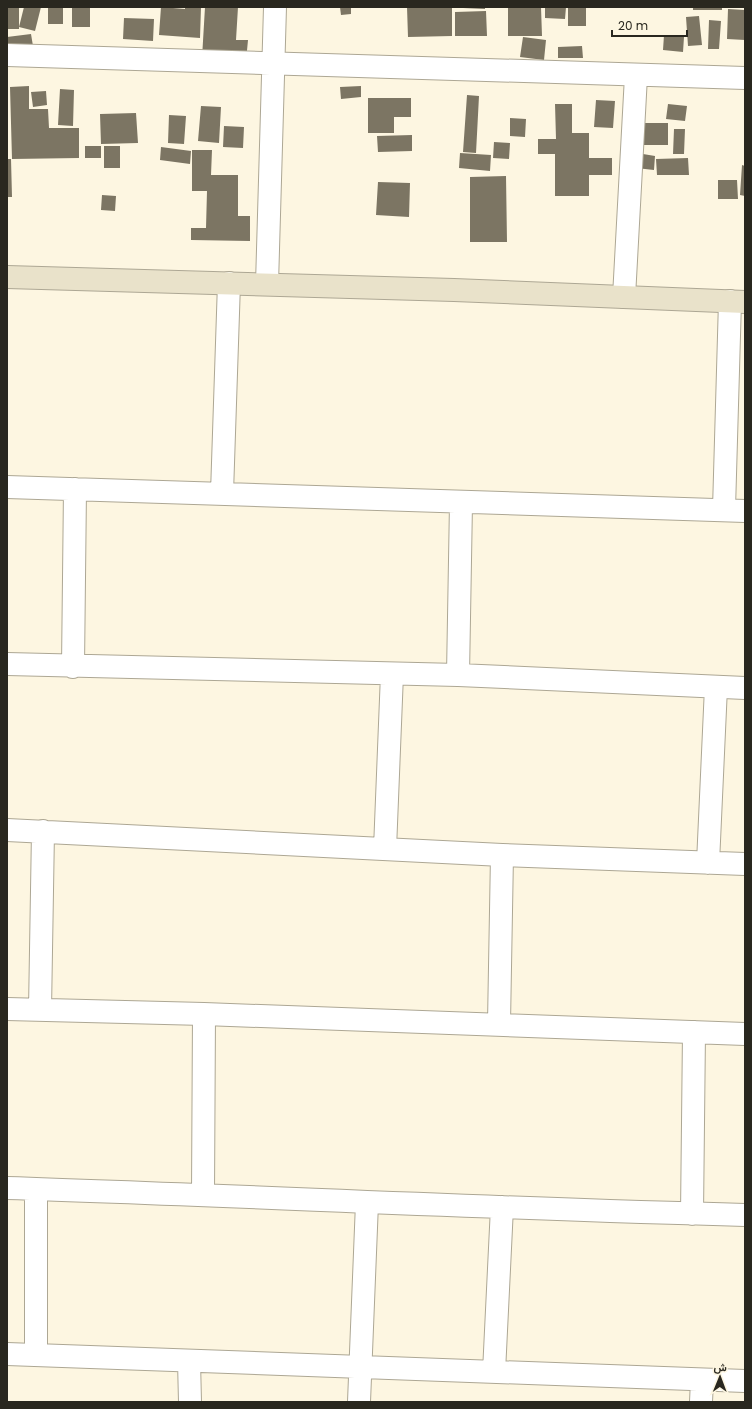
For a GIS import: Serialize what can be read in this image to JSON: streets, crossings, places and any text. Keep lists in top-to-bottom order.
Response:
{
  "scale_bar": "20 m",
  "north": "top"
}
